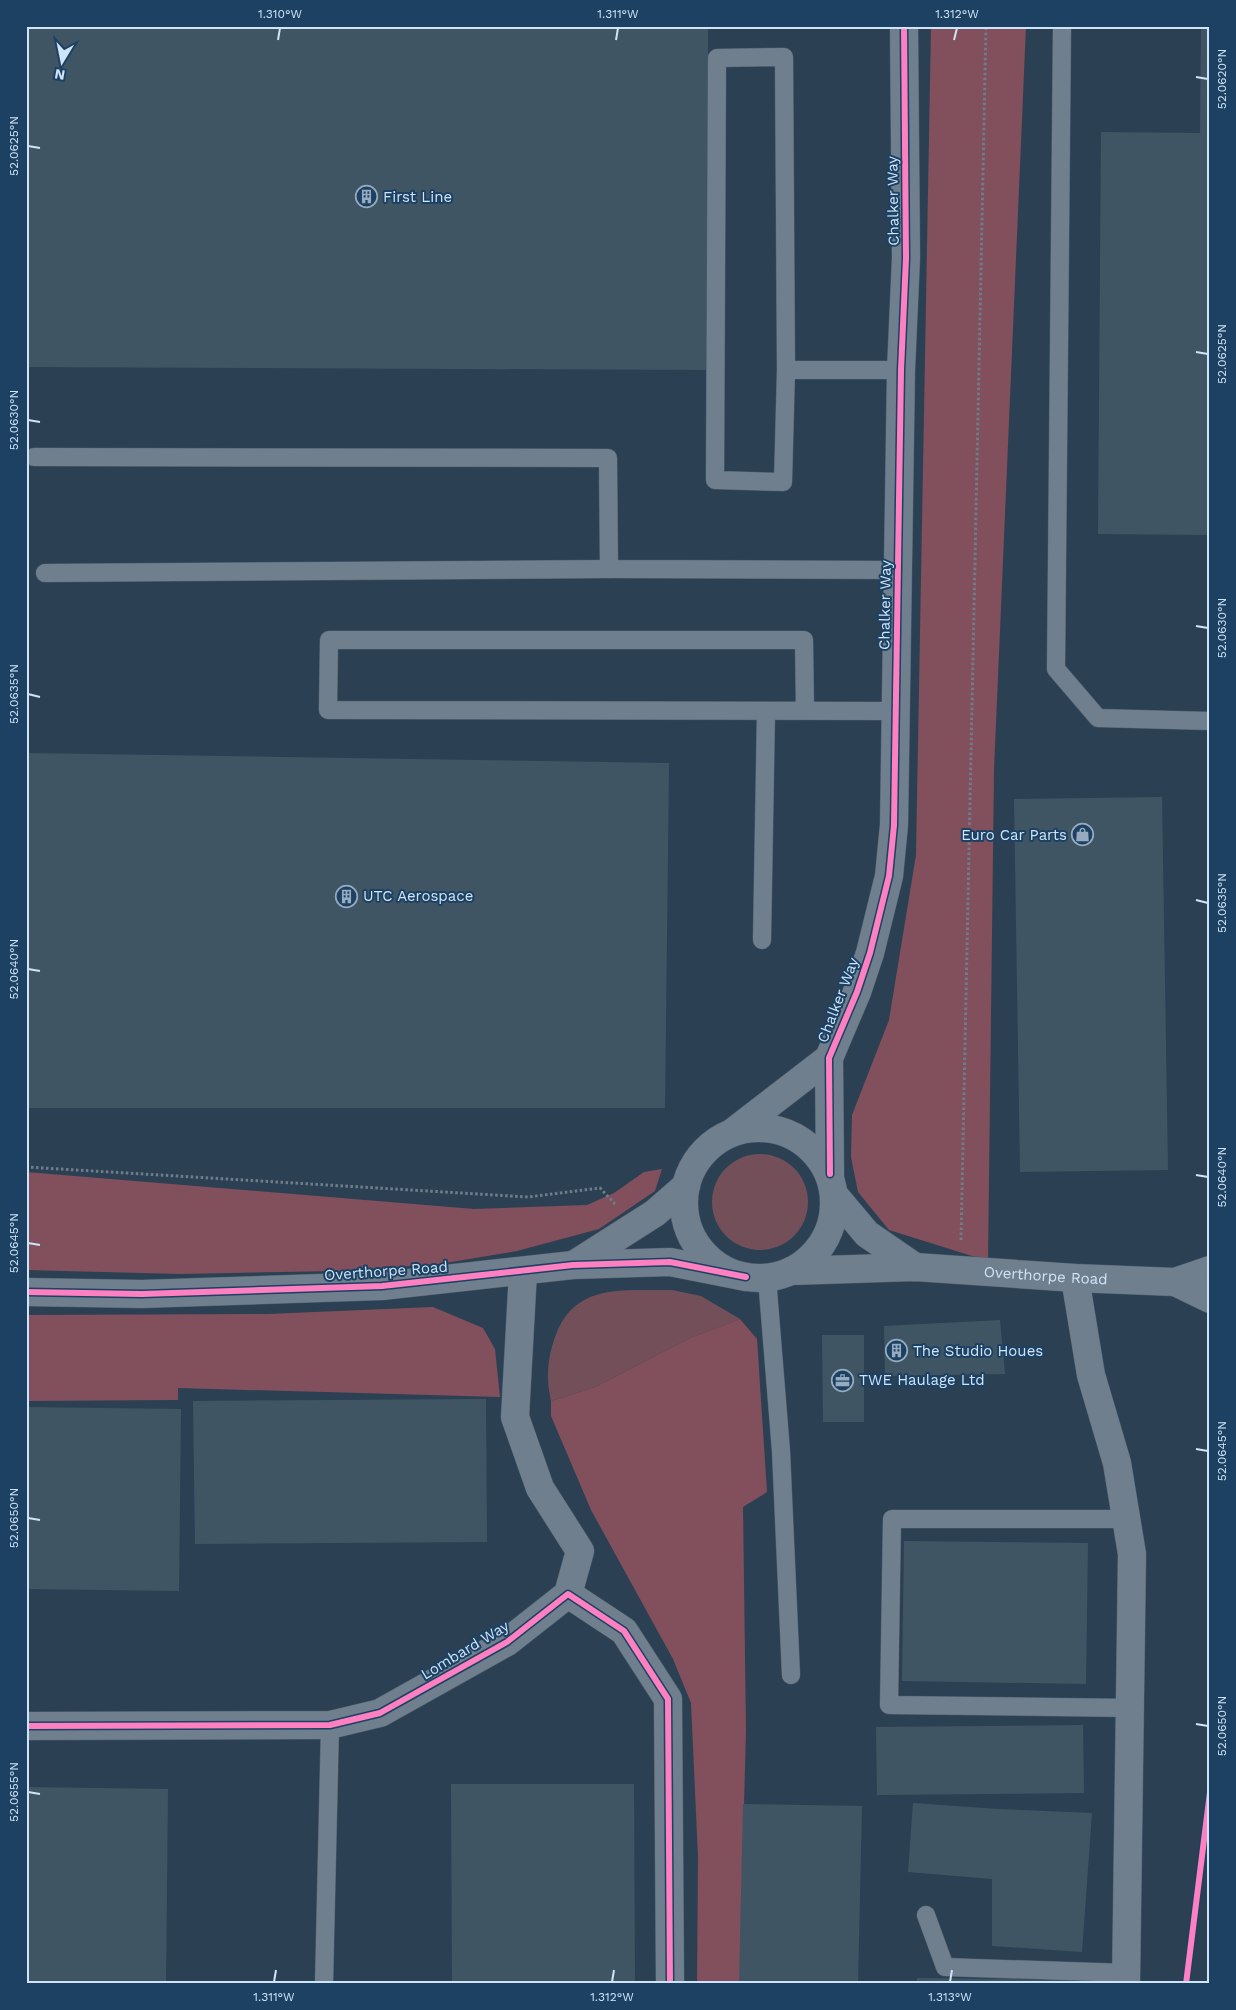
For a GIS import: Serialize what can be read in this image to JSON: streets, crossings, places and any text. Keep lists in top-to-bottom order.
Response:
{
  "streets": {
    "street": ["Chalker Way", "Overthorpe Road", "Lombard Way"]
  },
  "crossings": [
    ["Chalker Way", "Overthorpe Road"]
  ],
  "places": {
    "building": ["First Line", "UTC Aerospace", "The Studio Houes"],
    "shop": ["Euro Car Parts"],
    "office": ["TWE Haulage Ltd"]
  },
  "north": "bottom",
  "coordinates": [
    "1.310°W",
    "1.311°W",
    "1.312°W",
    "52.0620°N",
    "52.0625°N",
    "52.0630°N",
    "52.0635°N",
    "52.0640°N",
    "52.0645°N",
    "52.0650°N",
    "52.0655°N",
    "1.313°W"
  ]
}
